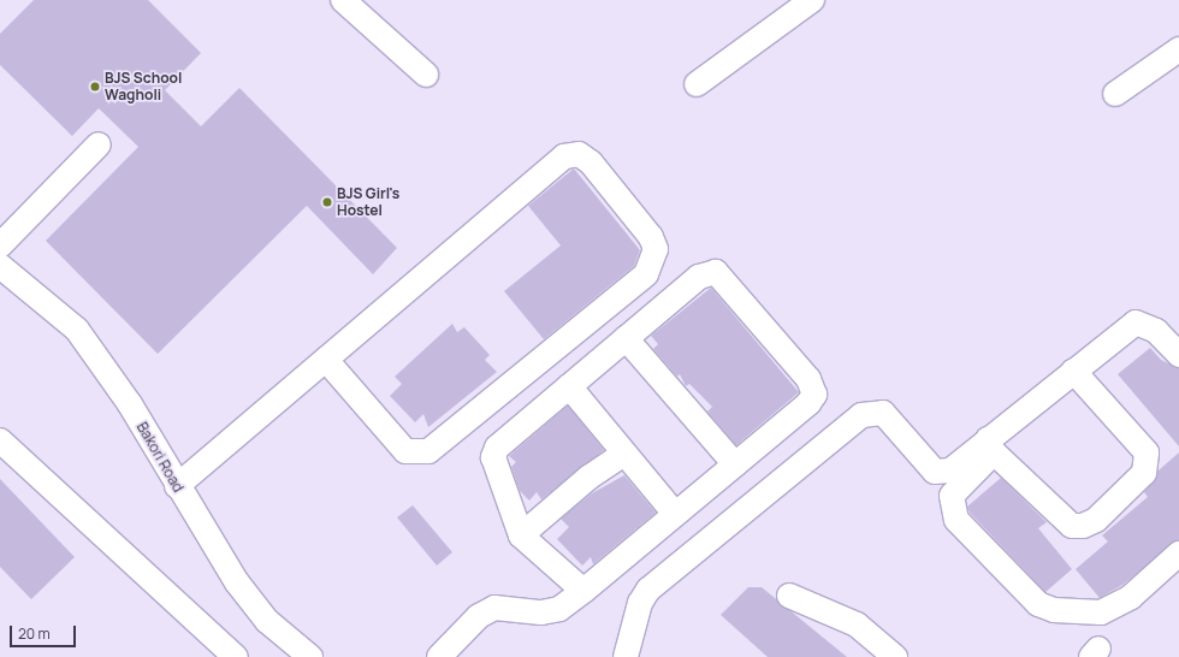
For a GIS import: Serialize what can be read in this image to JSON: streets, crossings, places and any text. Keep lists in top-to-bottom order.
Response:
{
  "streets": {
    "street": ["Bakori Road"]
  },
  "places": ["BJS School Wagholi", "BJS Girl's Hostel"],
  "scale_bar": "20 m"
}
